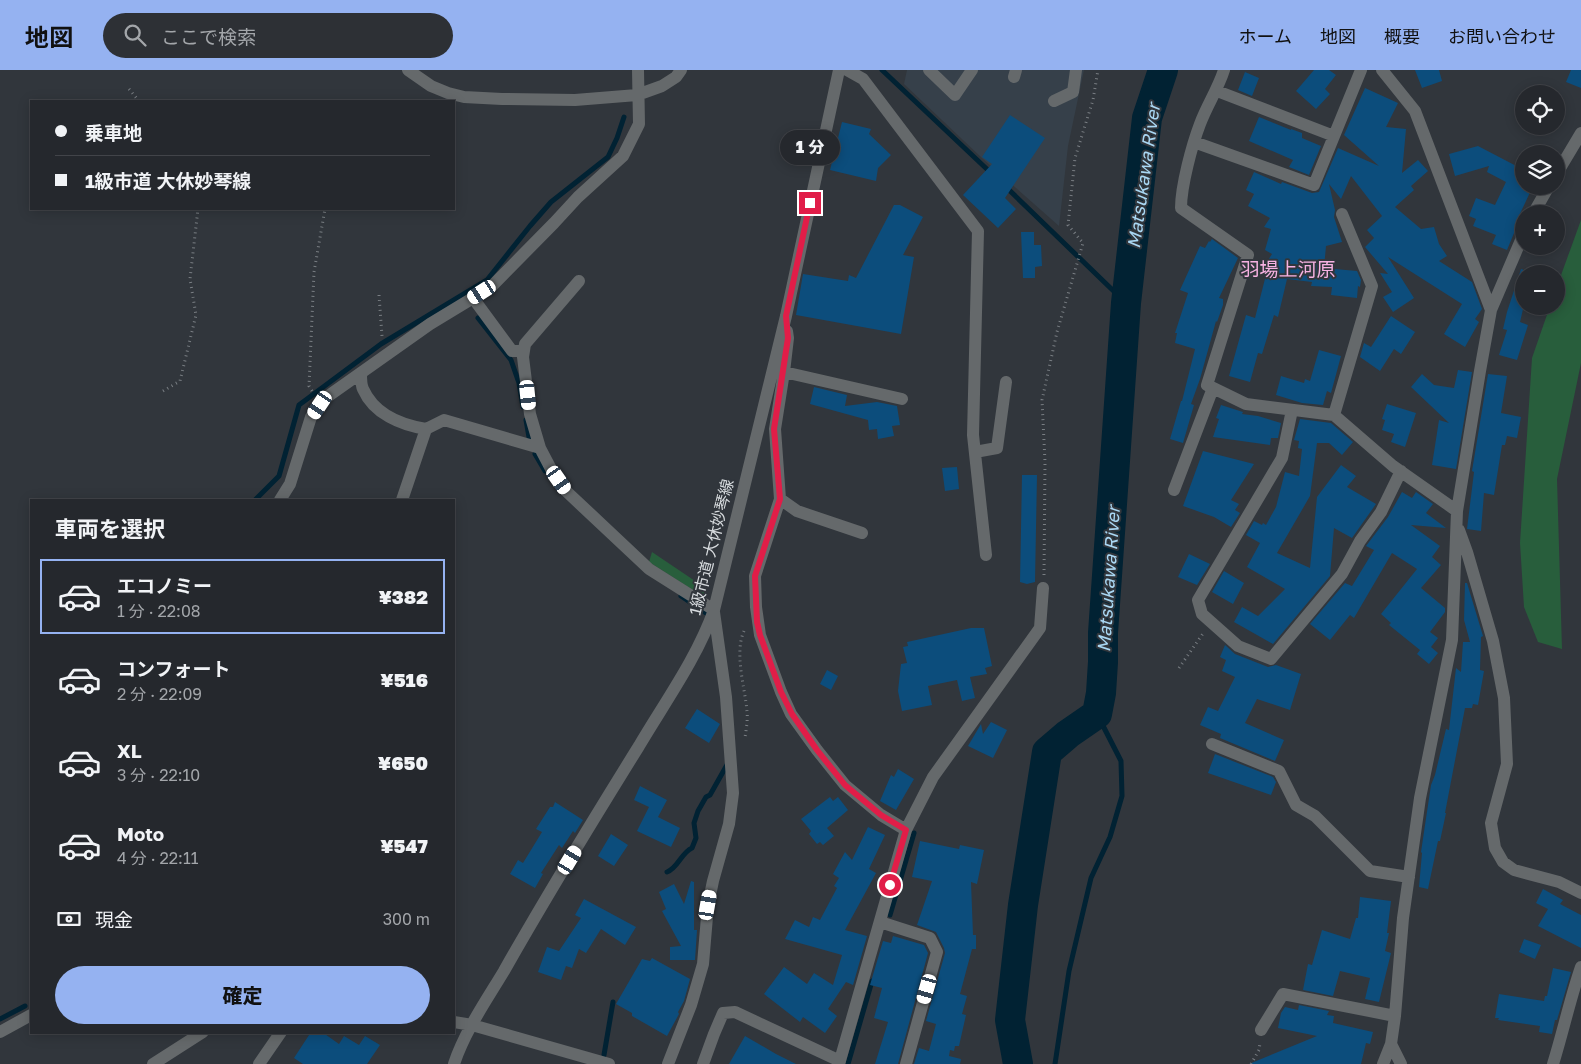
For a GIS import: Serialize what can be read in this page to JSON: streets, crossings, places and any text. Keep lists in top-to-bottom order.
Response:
{
  "streets": {
    "street": ["1級市道 大休妙琴線"]
  },
  "districts": ["羽場上河原"],
  "water": ["Matsukawa River"],
  "page": {
    "header": "地図",
    "search": "ここで検索",
    "nav": [
      "ホーム",
      "地図",
      "概要",
      "お問い合わせ"
    ],
    "map_buttons": ["+", "−"],
    "banner": ["乗車地", "1級市道 大休妙琴線"],
    "bubble": "1 分",
    "heading": "車両を選択",
    "list": [
      {
        "name": "エコノミー",
        "note": "1 分 · 22:08",
        "value": "¥382"
      },
      {
        "name": "コンフォート",
        "note": "2 分 · 22:09",
        "value": "¥516"
      },
      {
        "name": "XL",
        "note": "3 分 · 22:10",
        "value": "¥650"
      },
      {
        "name": "Moto",
        "note": "4 分 · 22:11",
        "value": "¥547"
      }
    ],
    "pay": ["現金", "300 m"],
    "buttons": "確定"
  }
}
